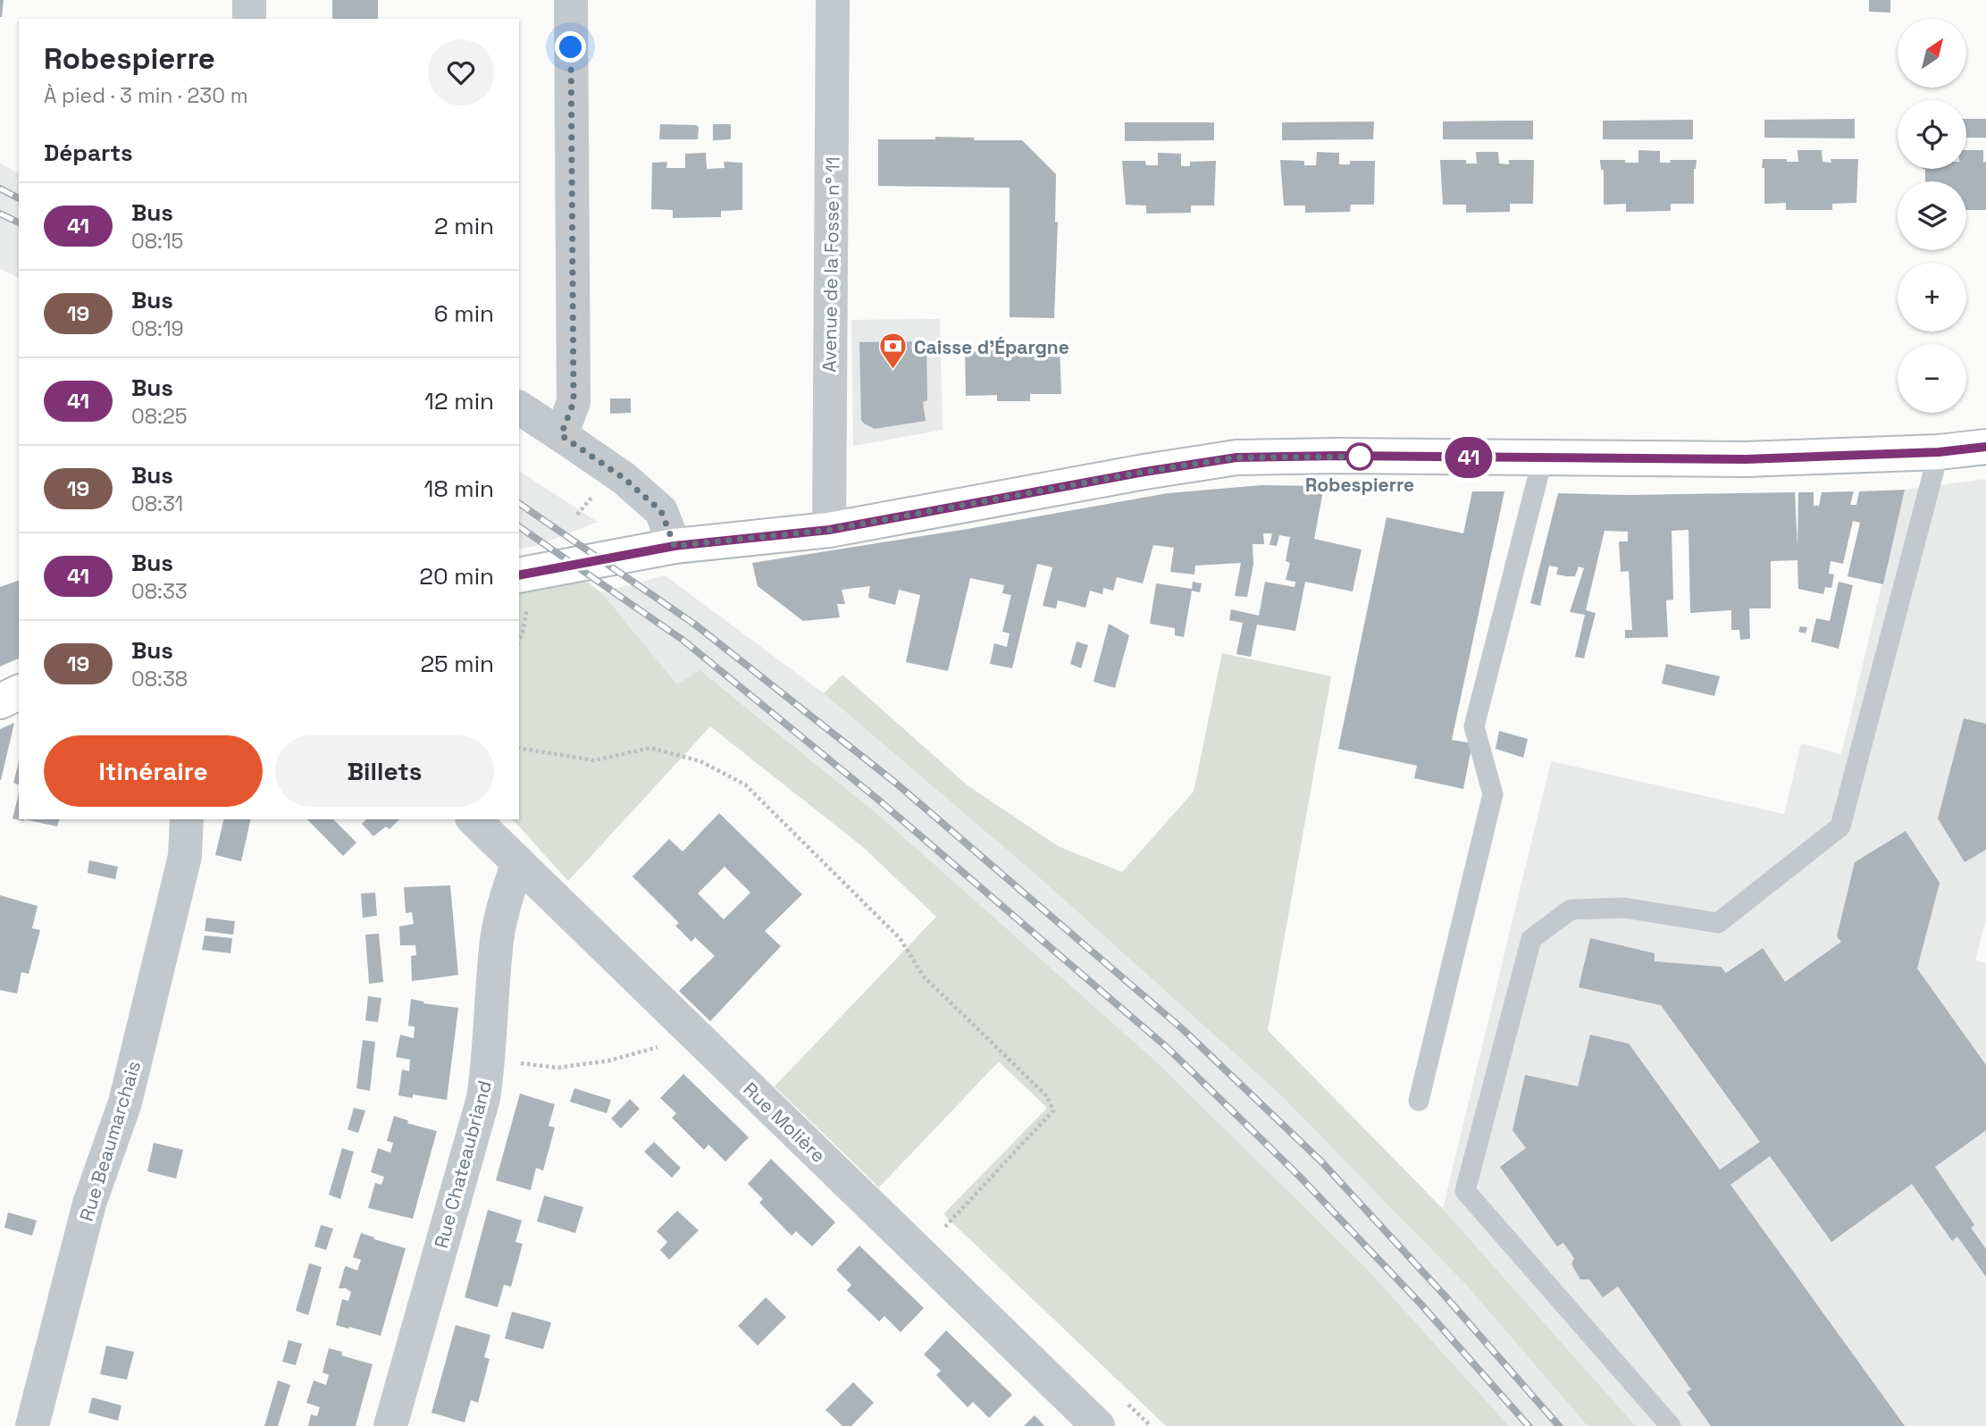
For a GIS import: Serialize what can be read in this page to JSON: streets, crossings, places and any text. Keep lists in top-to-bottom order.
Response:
{
  "streets": {
    "street": [
      "Avenue de la Fosse n° 11",
      "Rue Molière",
      "Rue Beaumarchais",
      "Rue Chateaubriand"
    ]
  },
  "crossings": [
    ["Rue Molière", "Rue Chateaubriand"]
  ],
  "places": {
    "bank": ["Caisse d'Épargne"],
    "other": ["Robespierre"]
  },
  "lines": ["bus line 41"],
  "north": "top right",
  "page": {
    "on_map": "41",
    "map_buttons": ["+", "−"],
    "heading": [
      ["Robespierre", "À pied · 3 min · 230 m"],
      "Départs"
    ],
    "list": [
      {
        "mark": "41",
        "name": "Bus",
        "note": "08:15",
        "value": "2 min"
      },
      {
        "mark": "19",
        "name": "Bus",
        "note": "08:19",
        "value": "6 min"
      },
      {
        "mark": "41",
        "name": "Bus",
        "note": "08:25",
        "value": "12 min"
      },
      {
        "mark": "19",
        "name": "Bus",
        "note": "08:31",
        "value": "18 min"
      },
      {
        "mark": "41",
        "name": "Bus",
        "note": "08:33",
        "value": "20 min"
      },
      {
        "mark": "19",
        "name": "Bus",
        "note": "08:38",
        "value": "25 min"
      }
    ],
    "buttons": ["Itinéraire", "Billets"]
  }
}
